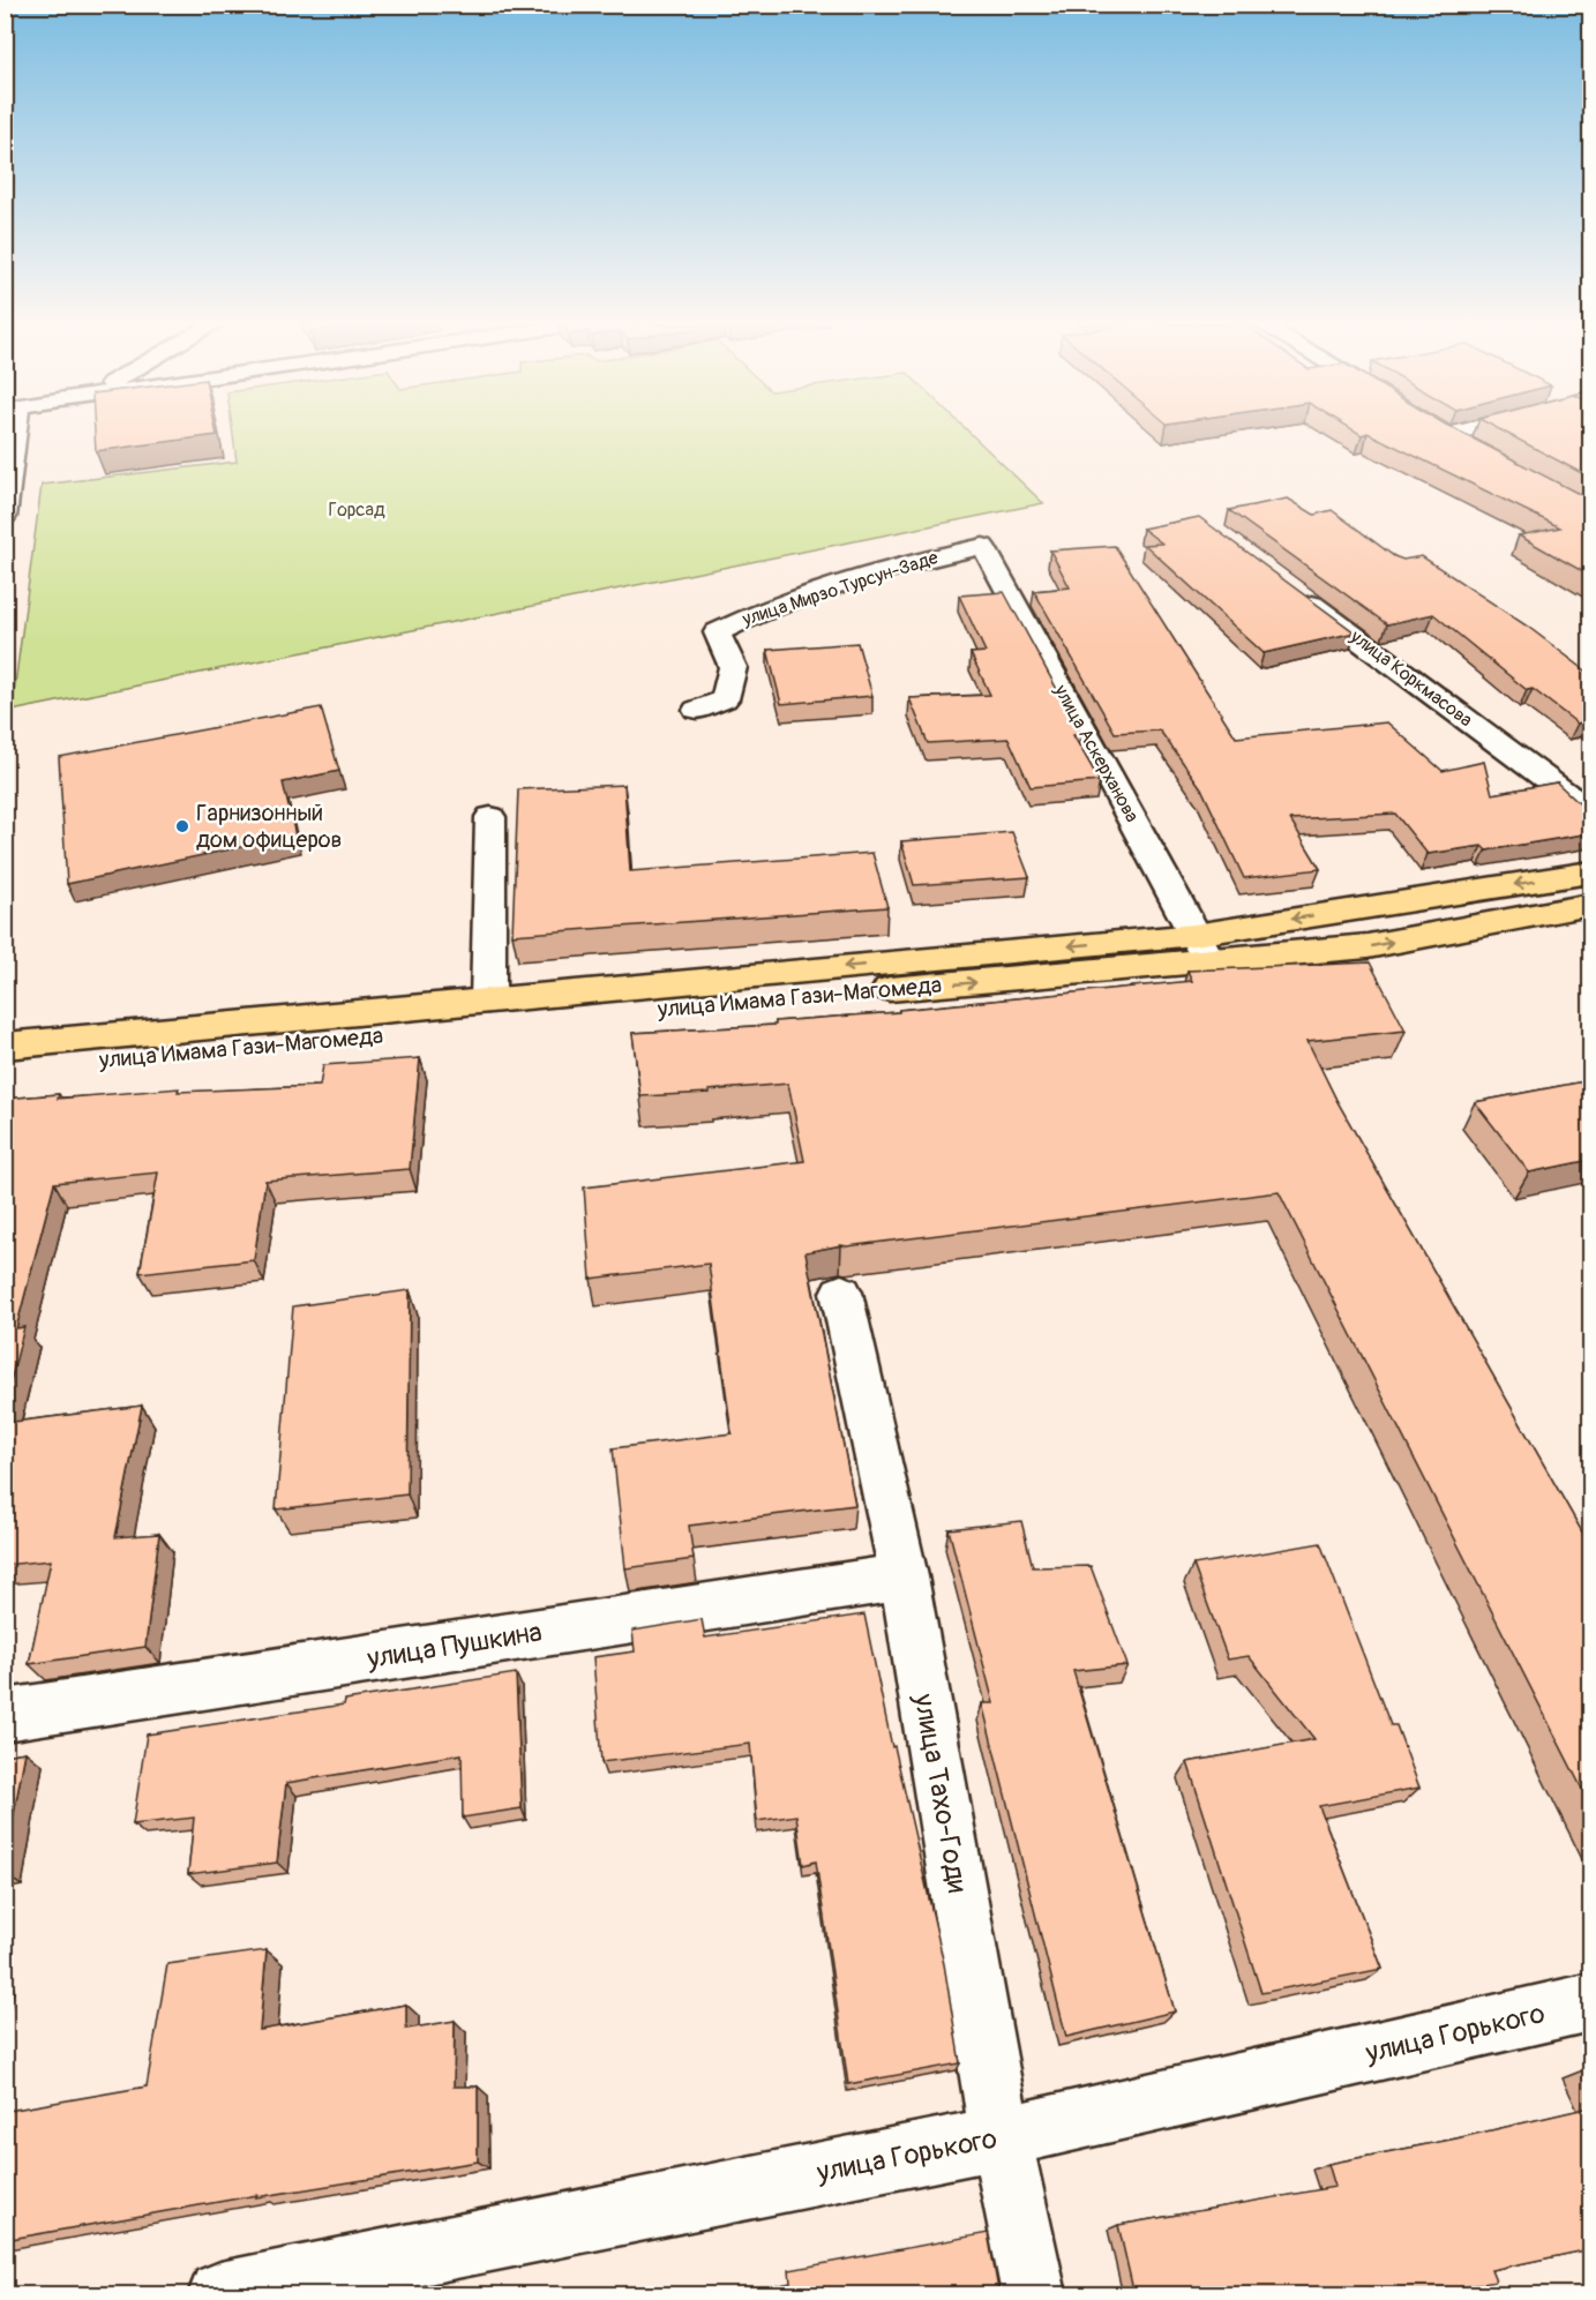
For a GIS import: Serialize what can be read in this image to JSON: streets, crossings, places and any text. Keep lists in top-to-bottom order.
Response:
{
  "streets": {
    "main road": ["улица Имама Гази-Магомеда"],
    "street": [
      "улица Мирзо Турсун-Заде",
      "улица Коркмасова",
      "улица Аскерханова",
      "улица Пушкина",
      "улица Тахо-Годи",
      "улица Горького"
    ]
  },
  "crossings": [
    ["улица Мирзо Турсун-Заде", "улица Аскерханова"],
    ["улица Аскерханова", "улица Имама Гази-Магомеда"],
    ["улица Пушкина", "улица Тахо-Годи"],
    ["улица Тахо-Годи", "улица Горького"]
  ],
  "parks": ["Горсад"],
  "places": ["Гарнизонный дом офицеров"]
}
